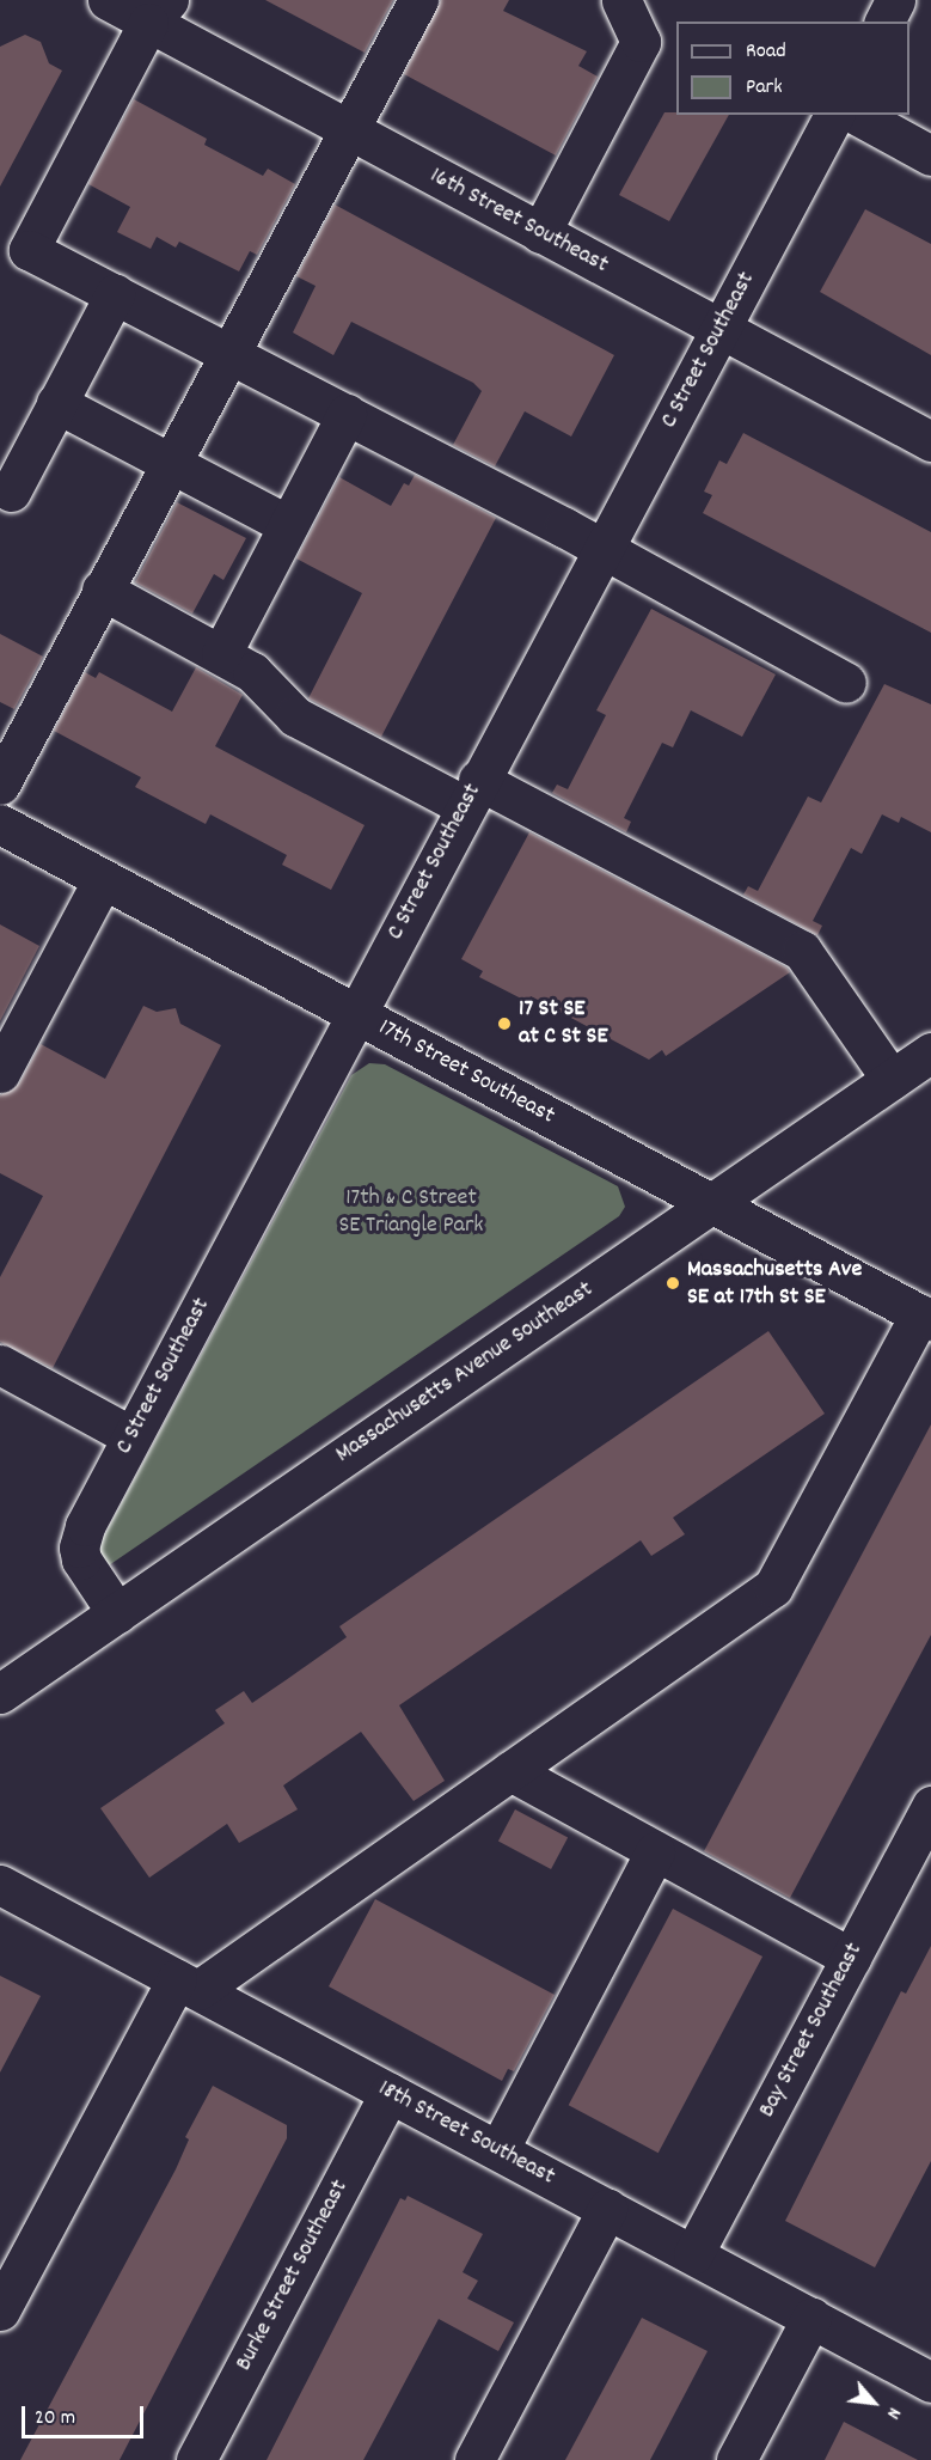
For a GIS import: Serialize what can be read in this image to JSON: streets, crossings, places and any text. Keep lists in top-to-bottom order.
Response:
{
  "streets": {
    "street": [
      "16th Street Southeast",
      "C Street Southeast",
      "17th Street Southeast",
      "Massachusetts Avenue Southeast",
      "Bay Street Southeast",
      "18th Street Southeast",
      "Burke Street Southeast"
    ]
  },
  "crossings": [
    ["16th Street Southeast", "C Street Southeast"],
    ["C Street Southeast", "17th Street Southeast"],
    ["C Street Southeast", "Massachusetts Avenue Southeast"],
    ["17th Street Southeast", "Massachusetts Avenue Southeast"],
    ["Bay Street Southeast", "18th Street Southeast"],
    ["18th Street Southeast", "Burke Street Southeast"]
  ],
  "parks": ["17th & C Street SE Triangle Park"],
  "places": ["17 St SE at C St SE", "Massachusetts Ave SE at 17th St SE"],
  "legend": ["Road", "Park"],
  "scale_bar": "20 m",
  "north": "bottom right"
}
